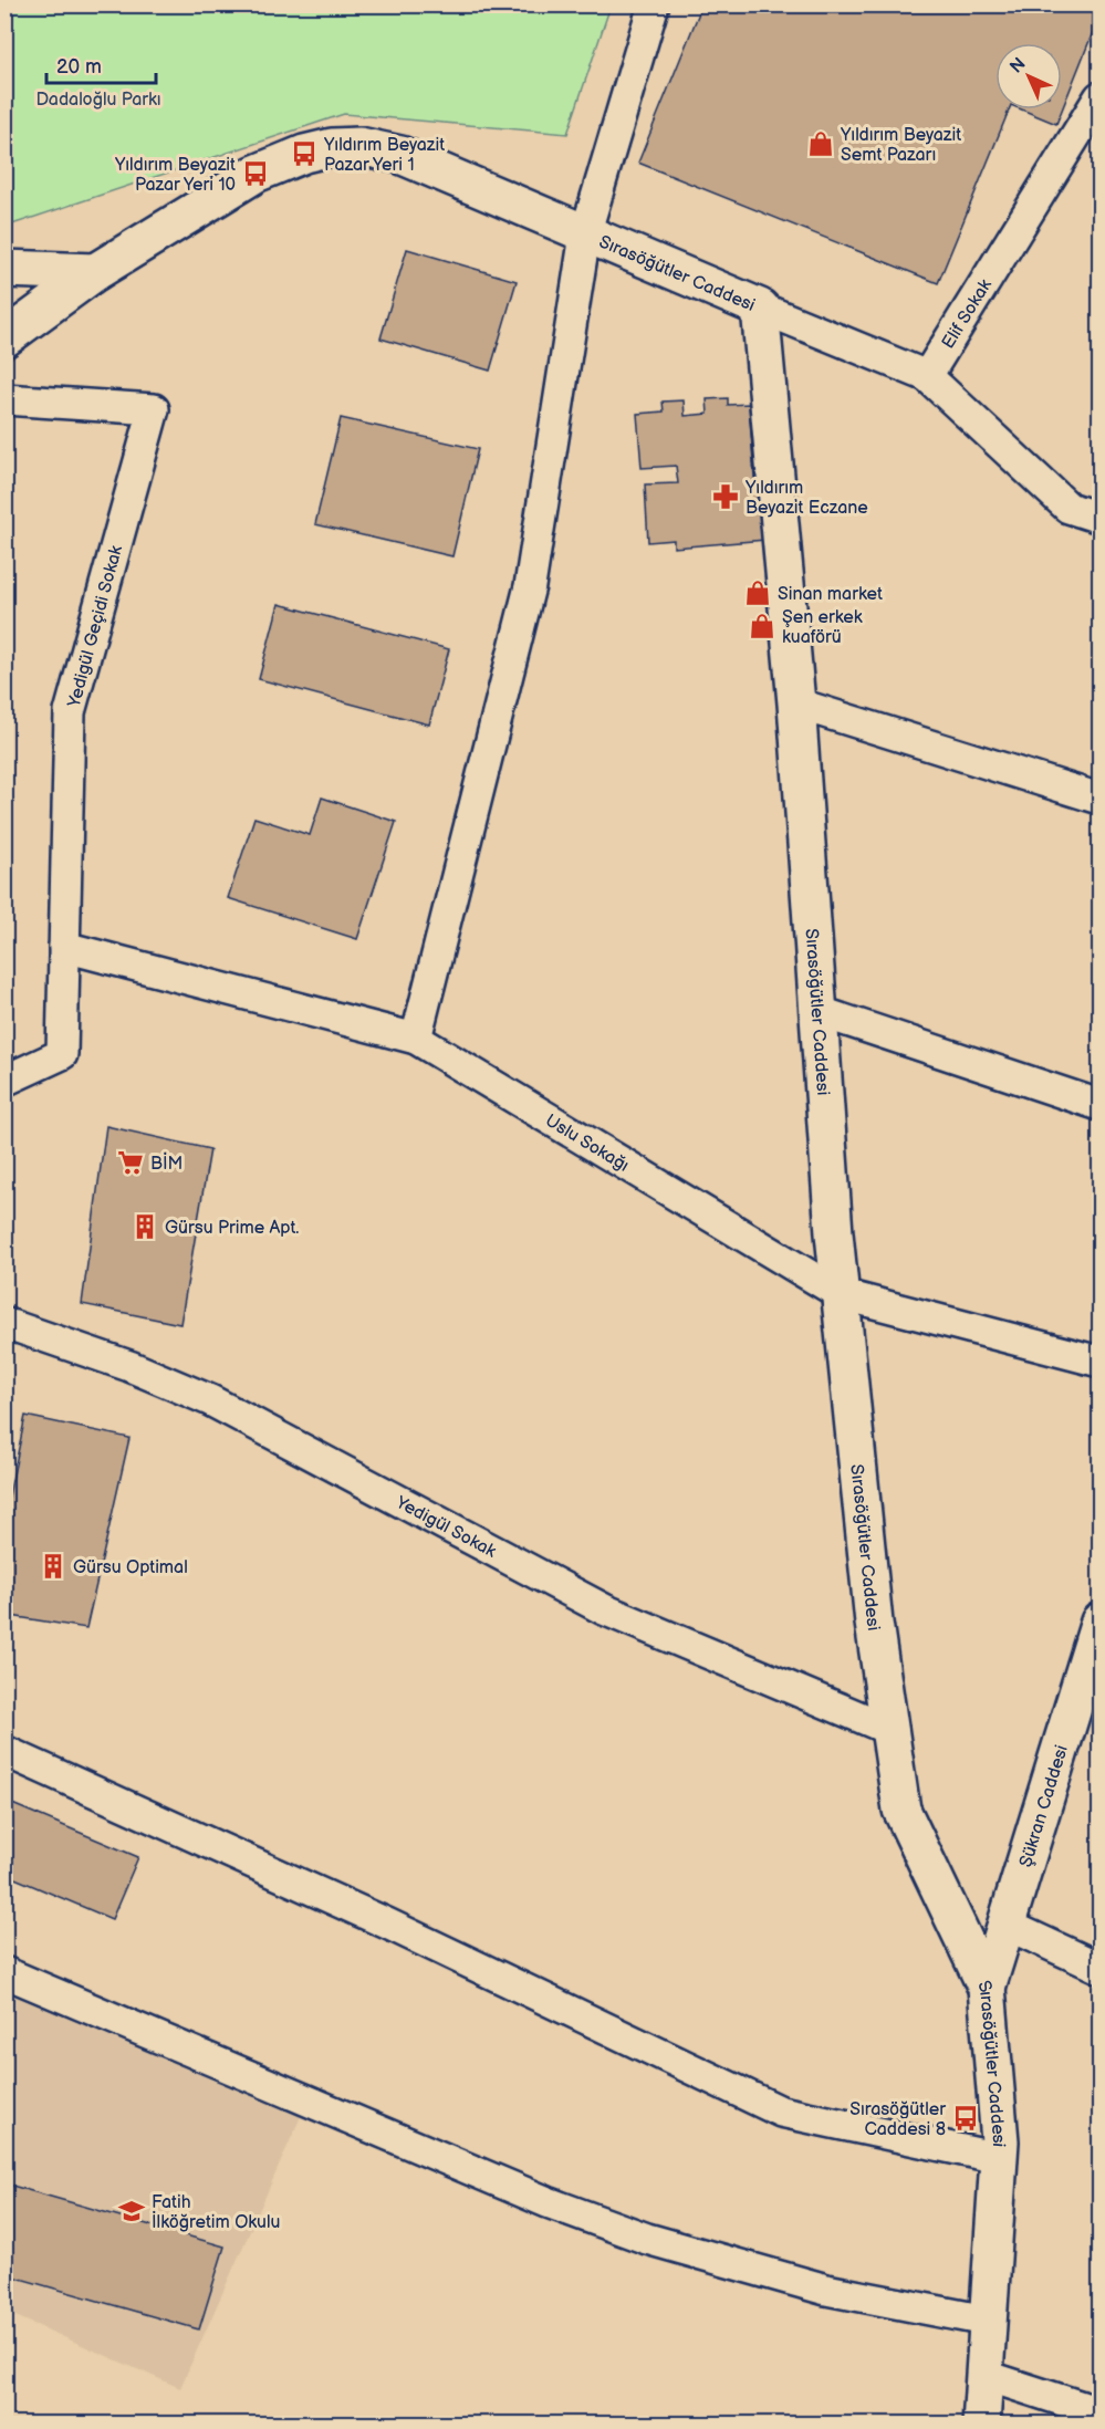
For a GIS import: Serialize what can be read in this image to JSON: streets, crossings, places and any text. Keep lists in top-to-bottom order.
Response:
{
  "streets": {
    "street": [
      "Sırasöğütler Caddesi",
      "Elif Sokak",
      "Yedigül Geçidi Sokak",
      "Uslu Sokağı",
      "Yedigül Sokak",
      "Şükran Caddesi"
    ]
  },
  "crossings": [
    ["Sırasöğütler Caddesi", "Uslu Sokağı"],
    ["Sırasöğütler Caddesi", "Yedigül Sokak"],
    ["Sırasöğütler Caddesi", "Şükran Caddesi"],
    ["Yedigül Geçidi Sokak", "Uslu Sokağı"]
  ],
  "parks": ["Dadaloğlu Parkı"],
  "places": {
    "shop": ["Yıldırım Beyazit Semt Pazarı", "Sinan market", "Şen erkek kuaförü"],
    "bus stop": ["Yıldırım Beyazit Pazar Yeri 1", "Yıldırım Beyazit Pazar Yeri 10", "Sırasöğütler Caddesi 8"],
    "pharmacy": ["Yıldırım Beyazit Eczane"],
    "supermarket": ["BİM"],
    "building": ["Gürsu Prime Apt.", "Gürsu Optimal"],
    "school or university": ["Fatih İlköğretim Okulu"]
  },
  "scale_bar": "20 m",
  "north": "top left"
}
